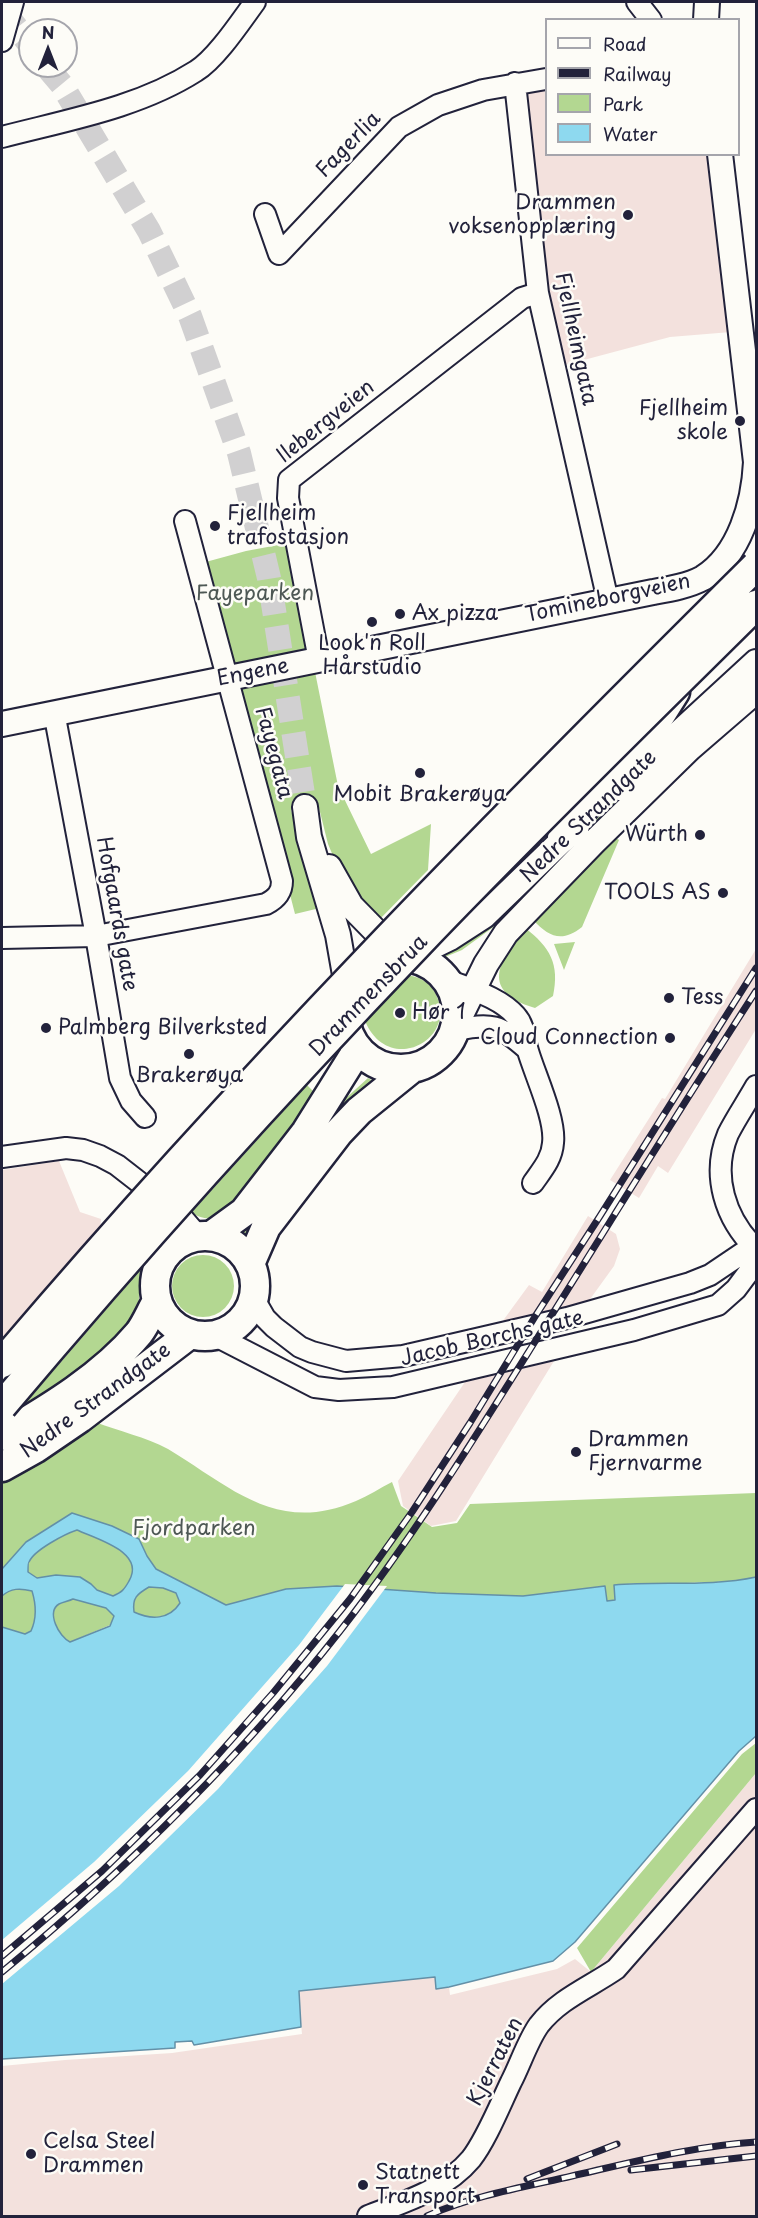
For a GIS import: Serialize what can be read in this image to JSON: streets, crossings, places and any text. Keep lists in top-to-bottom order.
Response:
{
  "streets": {
    "highway": ["Nedre Strandgate", "Drammensbrua"],
    "main road": ["Tomineborgveien", "Engene"],
    "street": [
      "Fagerlia",
      "Fjellheimgata",
      "Ilebergveien",
      "Fayegata",
      "Hofgaards gate",
      "Jacob Borchs gate",
      "Kjerraten"
    ]
  },
  "crossings": [
    ["Fagerlia", "Fjellheimgata"],
    ["Fjellheimgata", "Ilebergveien"],
    ["Fjellheimgata", "Tomineborgveien"],
    ["Ilebergveien", "Engene"],
    ["Tomineborgveien", "Engene"],
    ["Engene", "Fayegata"],
    ["Engene", "Hofgaards gate"],
    ["Fayegata", "Hofgaards gate"],
    ["Nedre Strandgate", "Jacob Borchs gate"]
  ],
  "parks": ["Fayeparken", "Fjordparken"],
  "places": [
    "Drammen voksenopplæring",
    "Fjellheim skole",
    "Fjellheim trafostasjon",
    "Ax pizza",
    "Look'n Roll Hårstudio",
    "Mobit Brakerøya",
    "Würth",
    "TOOLS AS",
    "Tess",
    "Hør 1",
    "Palmberg Bilverksted",
    "Cloud Connection",
    "Brakerøya",
    "Drammen Fjernvarme",
    "Celsa Steel Drammen",
    "Statnett Transport"
  ],
  "legend": [
    "Road",
    "Railway",
    "Park",
    "Water"
  ],
  "north": "top"
}
